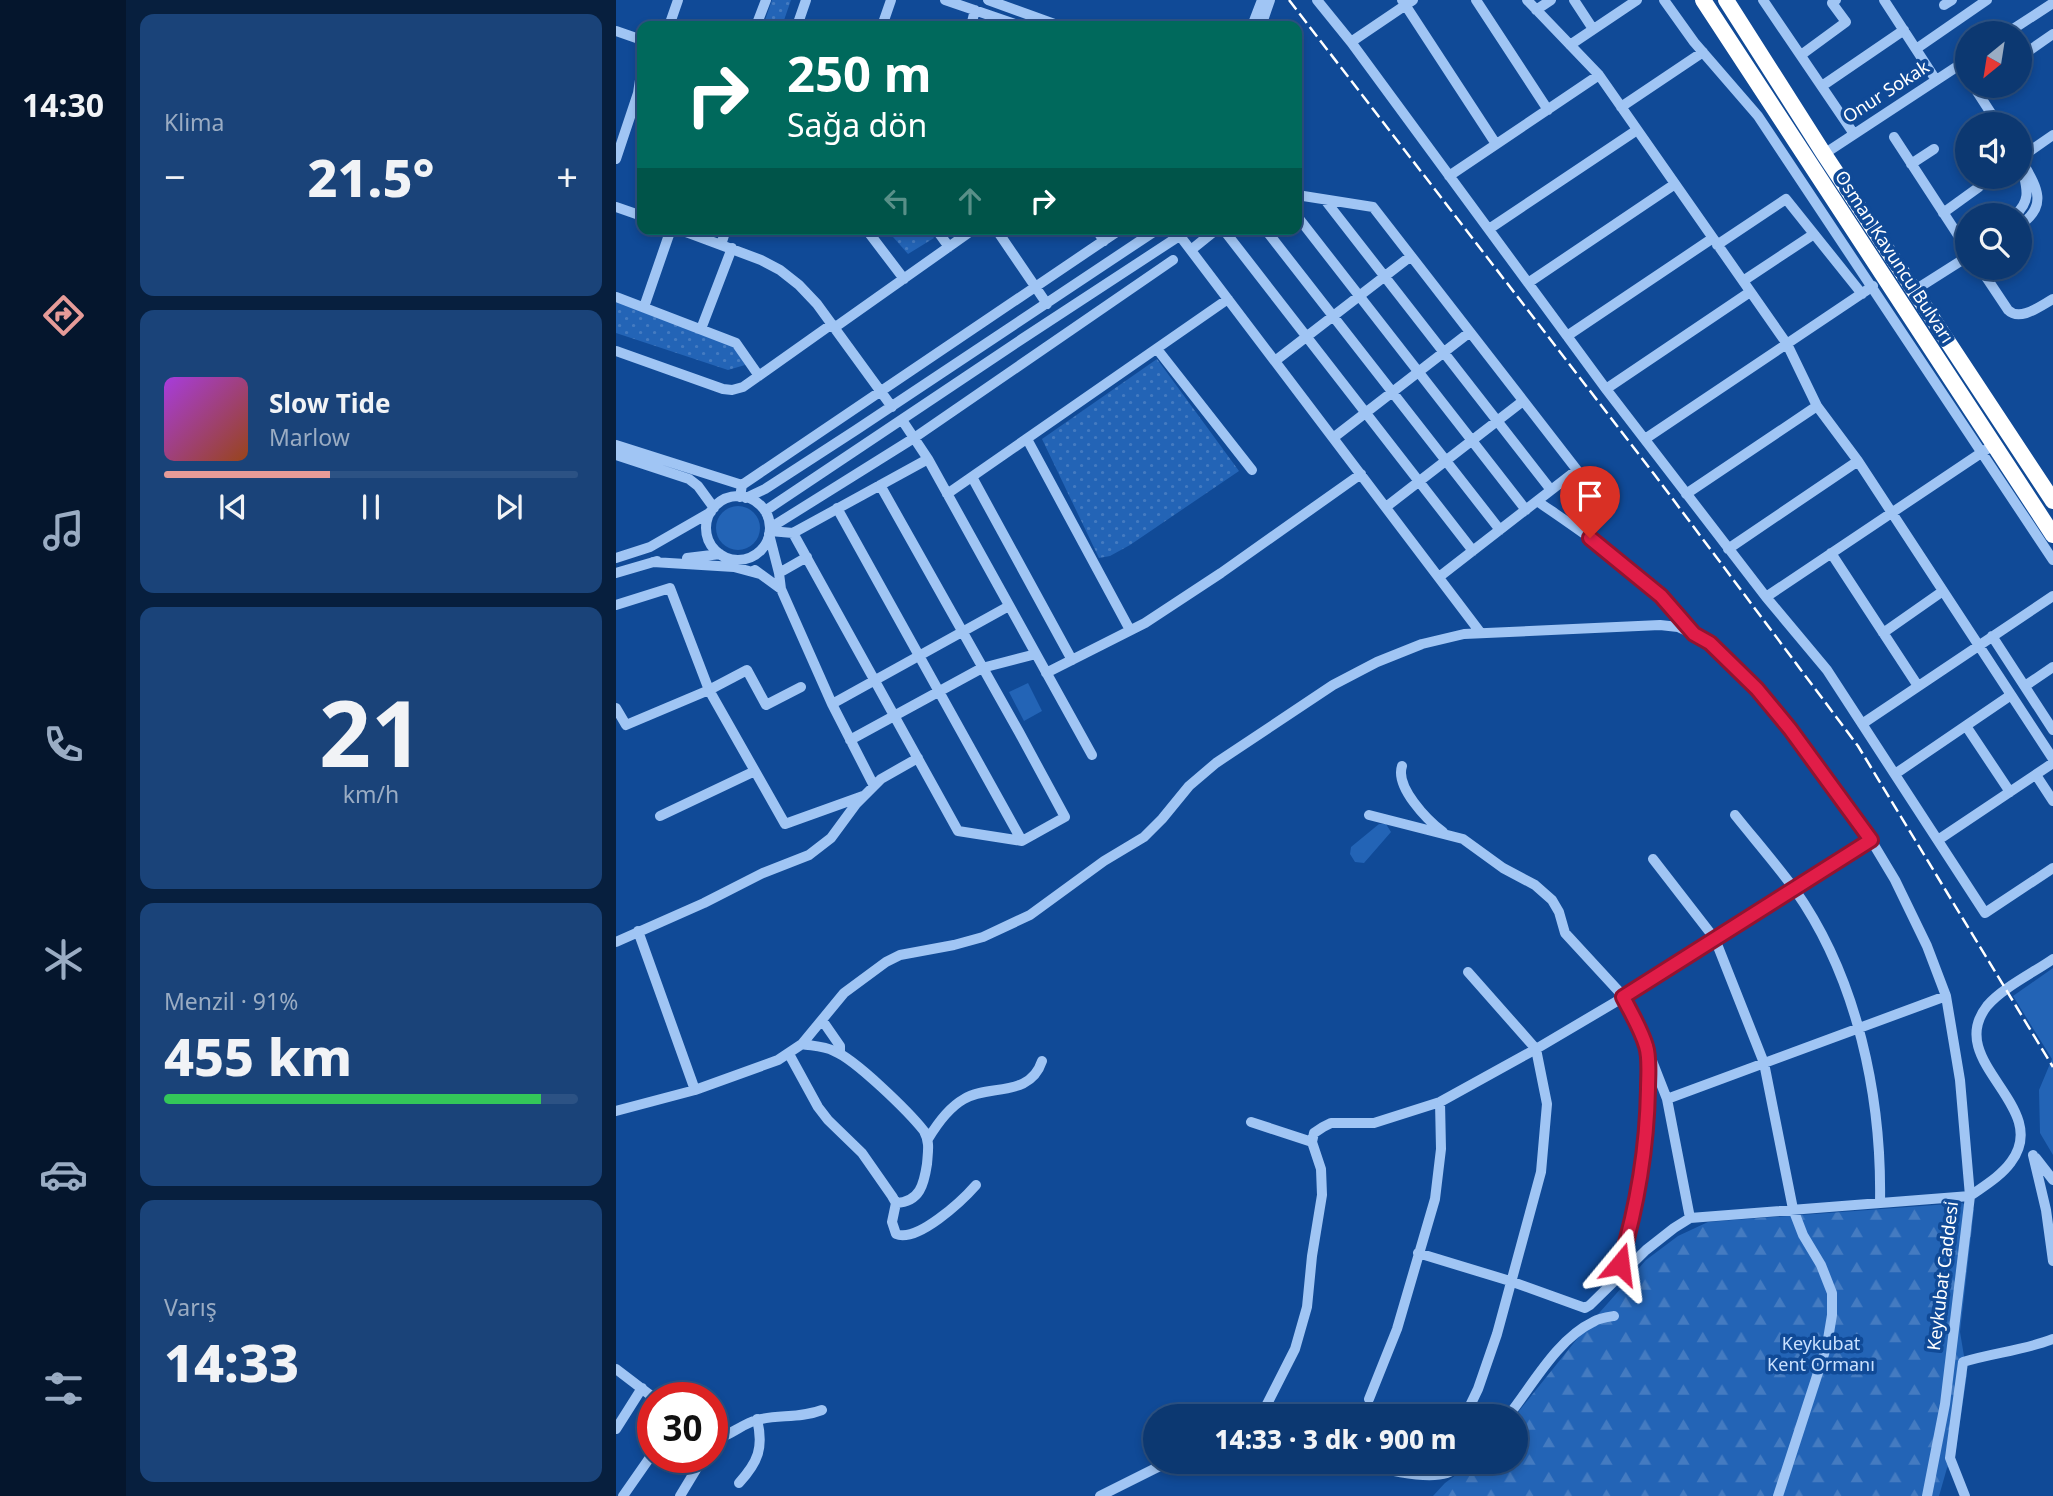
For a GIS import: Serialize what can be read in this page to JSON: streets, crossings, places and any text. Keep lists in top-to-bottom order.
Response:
{
  "streets": {
    "highway": ["Osman Kavuncu Bulvarı"],
    "street": ["Onur Sokak", "Keykubat Caddesi"]
  },
  "crossings": [
    ["Onur Sokak", "Osman Kavuncu Bulvarı"]
  ],
  "parks": ["Keykubat Kent Ormanı"],
  "north": "bottom left",
  "page": {
    "tabs": "14:30",
    "tile": [
      "Klima",
      ["21", "km/h"],
      ["Menzil · 91%", "455 km"],
      ["Varış", "14:33"]
    ],
    "turn": ["250 m", "Sağa dön"],
    "heat": ["−", "21.5°", "+"],
    "song": ["Slow Tide", "Marlow"],
    "limit": "30",
    "trip": "14:33 · 3 dk · 900 m"
  }
}
